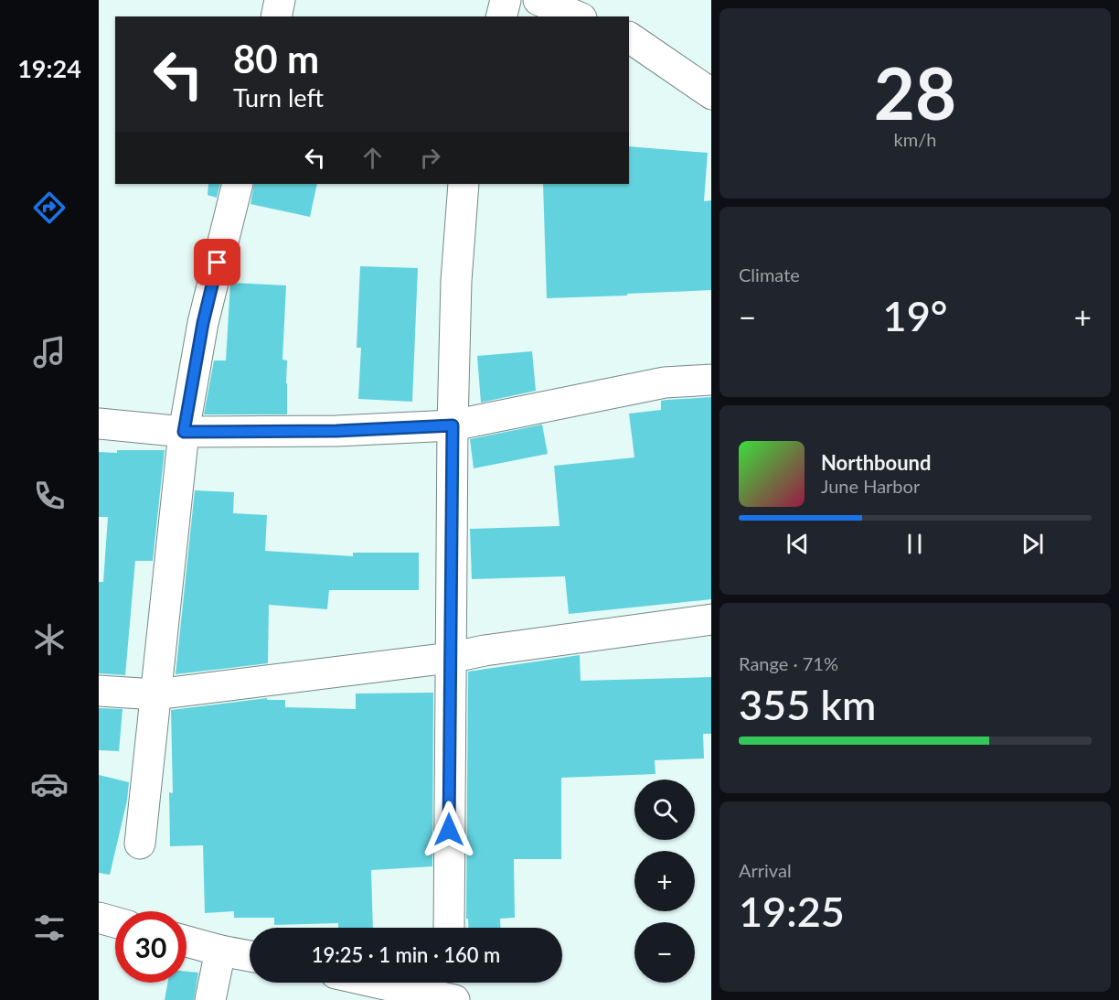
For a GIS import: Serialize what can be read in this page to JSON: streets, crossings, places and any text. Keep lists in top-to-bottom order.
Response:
{
  "page": {
    "tabs": "19:24",
    "tile": [
      ["28", "km/h"],
      "Climate",
      ["Range · 71%", "355 km"],
      ["Arrival", "19:25"]
    ],
    "turn": ["80 m", "Turn left"],
    "heat": ["−", "19°", "+"],
    "song": ["Northbound", "June Harbor"],
    "map_buttons": ["+", "−"],
    "limit": "30",
    "trip": "19:25 · 1 min · 160 m"
  }
}
